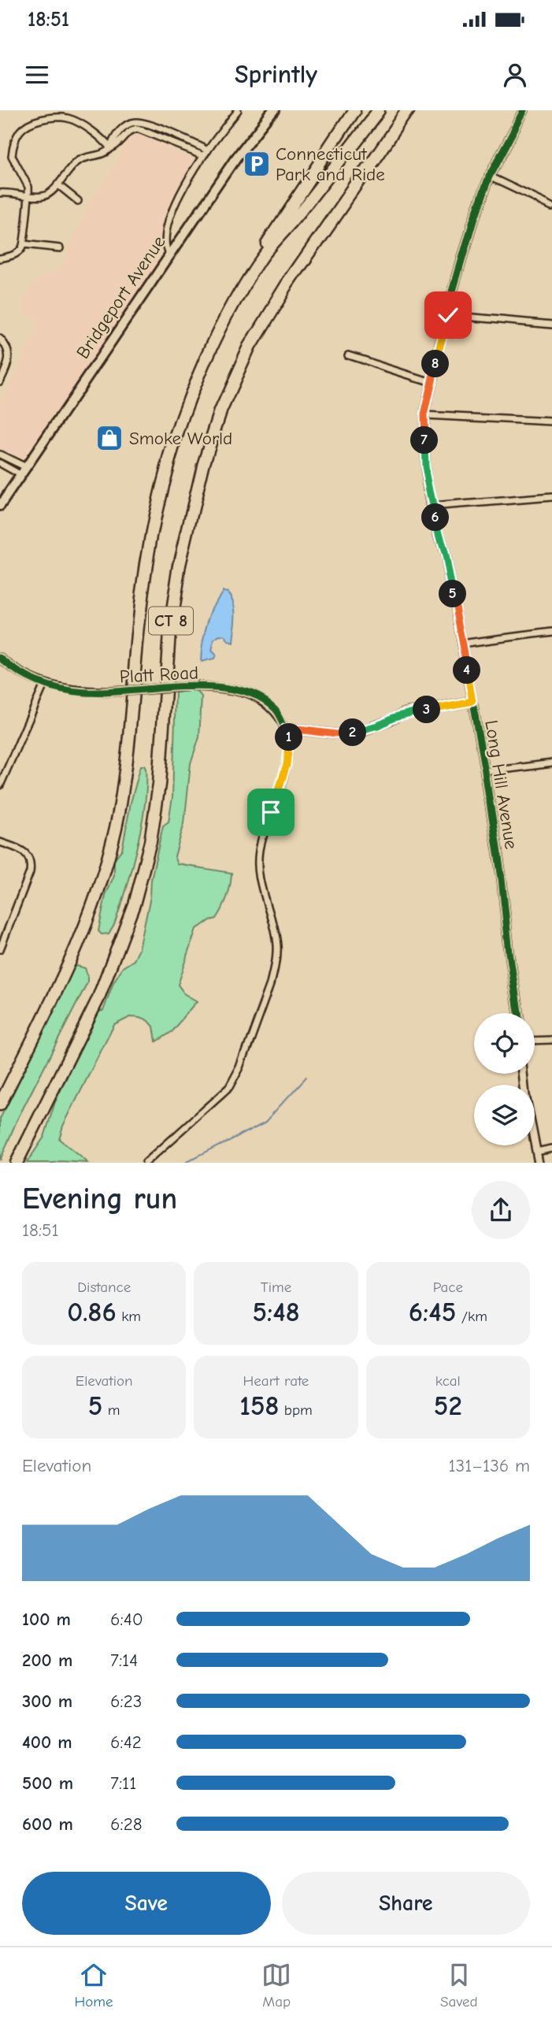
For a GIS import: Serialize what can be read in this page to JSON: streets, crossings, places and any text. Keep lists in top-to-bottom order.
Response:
{
  "streets": {
    "highway": ["CT 8"],
    "main road": ["Bridgeport Avenue"],
    "street": ["Platt Road", "Long Hill Avenue"]
  },
  "places": {
    "parking": ["Connecticut Park and Ride"],
    "shop": ["Smoke World"]
  },
  "page": {
    "status": "18:51",
    "header": "Sprintly",
    "pins": [
      "8",
      "7",
      "6",
      "5",
      "4",
      "3",
      "2",
      "1"
    ],
    "heading": ["Evening run", "18:51"],
    "stats": [
      ["Distance", "0.86 km"],
      ["Time", "5:48"],
      ["Pace", "6:45 /km"],
      ["Elevation", "5 m"],
      ["Heart rate", "158 bpm"],
      ["kcal", "52"]
    ],
    "chart": ["Elevation", "131–136 m"],
    "list": [
      {
        "name": "100 m",
        "note": "6:40"
      },
      {
        "name": "200 m",
        "note": "7:14"
      },
      {
        "name": "300 m",
        "note": "6:23"
      },
      {
        "name": "400 m",
        "note": "6:42"
      },
      {
        "name": "500 m",
        "note": "7:11"
      },
      {
        "name": "600 m",
        "note": "6:28"
      }
    ],
    "buttons": ["Save", "Share"],
    "tabs": ["Home", "Map", "Saved"]
  }
}
